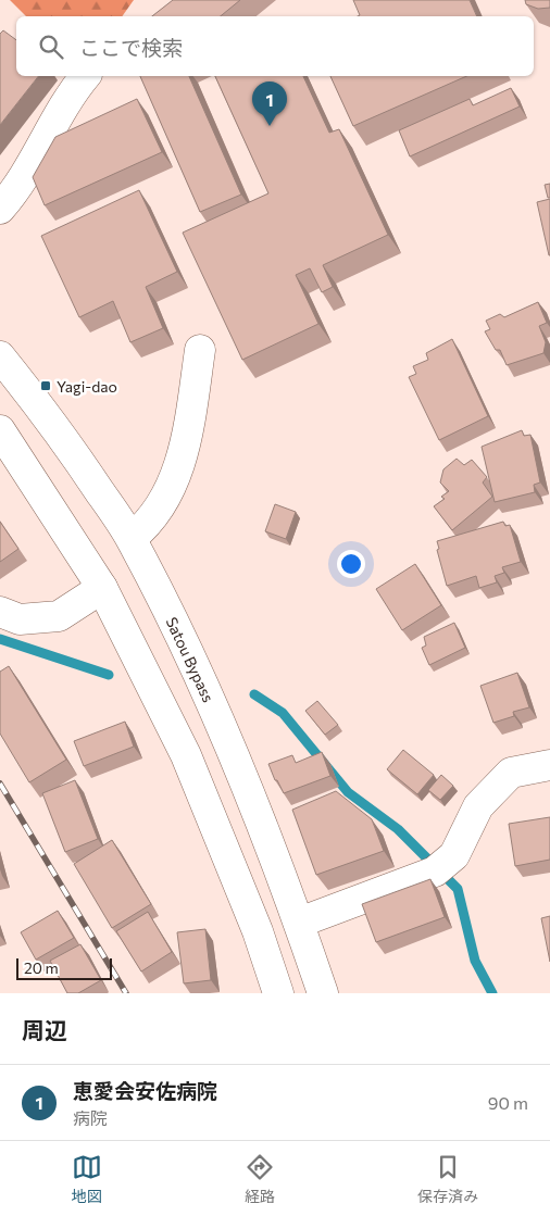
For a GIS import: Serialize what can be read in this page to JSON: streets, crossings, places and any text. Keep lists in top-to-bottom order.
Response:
{
  "streets": {
    "main road": ["Satou Bypass"]
  },
  "places": {
    "transit": ["Yagi-dao"]
  },
  "scale_bar": "20 m",
  "page": {
    "search": "ここで検索",
    "pins": "1",
    "scale": "20 m",
    "heading": "周辺",
    "list": [
      {
        "mark": "1",
        "name": "恵愛会安佐病院",
        "note": "病院",
        "value": "90 m"
      }
    ],
    "nav": ["地図", "経路", "保存済み"]
  }
}
